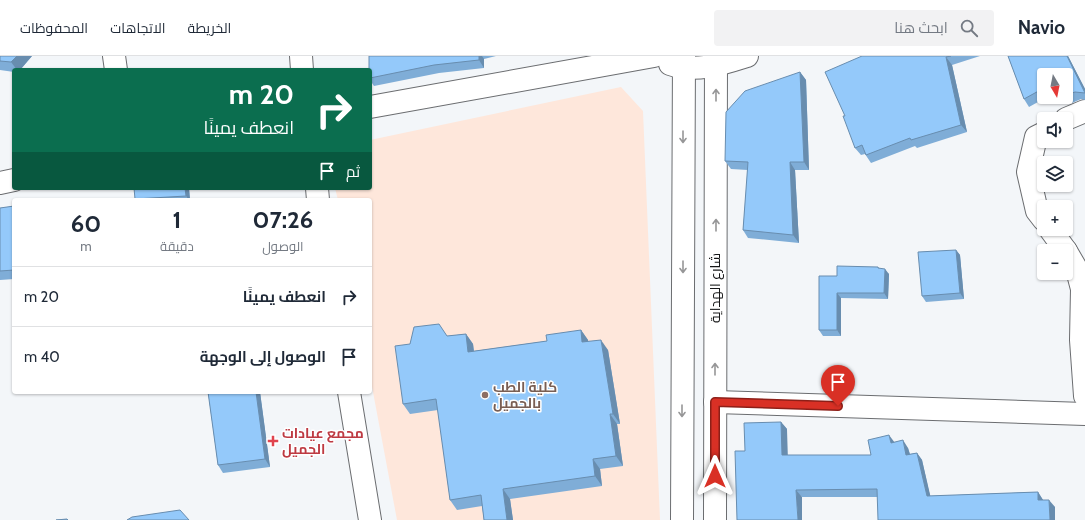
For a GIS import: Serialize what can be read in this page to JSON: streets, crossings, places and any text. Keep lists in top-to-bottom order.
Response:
{
  "streets": {
    "street": ["شارع الهداية"]
  },
  "places": {
    "other": ["كلية الطب بالجميل"],
    "health": ["مجمع عيادات الجميل"]
  },
  "north": "bottom",
  "page": {
    "header": "Navio",
    "search": "ابحث هنا",
    "nav": ["الخريطة", "الاتجاهات", "المحفوظات"],
    "map_buttons": ["+", "−"],
    "turn": ["20 m", "انعطف يمينًا"],
    "then": "ثم",
    "eta": [
      "07:26",
      "الوصول",
      "1",
      "دقيقة",
      "60",
      "m"
    ],
    "list": [
      {
        "name": "انعطف يمينًا",
        "value": "20 m"
      },
      {
        "name": "الوصول إلى الوجهة",
        "value": "40 m"
      }
    ]
  }
}
